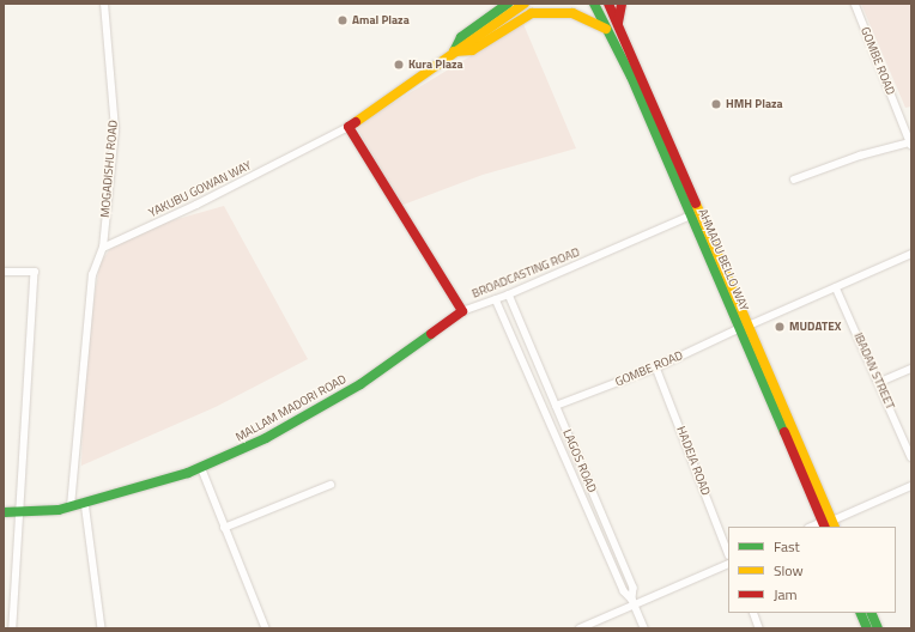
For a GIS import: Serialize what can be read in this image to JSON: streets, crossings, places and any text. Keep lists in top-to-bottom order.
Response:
{
  "streets": {
    "main road": [
      "YAKUBU GOWAN WAY",
      "AHMADU BELLO WAY",
      "BROADCASTING ROAD",
      "MALLAM MADORI ROAD"
    ],
    "street": [
      "GOMBE ROAD",
      "MOGADISHU ROAD",
      "IBADAN STREET",
      "LAGOS ROAD",
      "HADEJA ROAD"
    ]
  },
  "crossings": [
    ["GOMBE ROAD", "AHMADU BELLO WAY"],
    ["GOMBE ROAD", "IBADAN STREET"],
    ["GOMBE ROAD", "LAGOS ROAD"],
    ["GOMBE ROAD", "HADEJA ROAD"],
    ["MOGADISHU ROAD", "YAKUBU GOWAN WAY"],
    ["YAKUBU GOWAN WAY", "BROADCASTING ROAD"],
    ["AHMADU BELLO WAY", "BROADCASTING ROAD"],
    ["BROADCASTING ROAD", "MALLAM MADORI ROAD"],
    ["BROADCASTING ROAD", "LAGOS ROAD"]
  ],
  "places": [
    "Amal Plaza",
    "Kura Plaza",
    "HMH Plaza",
    "MUDATEX"
  ],
  "legend": ["Fast", "Slow", "Jam"]
}
